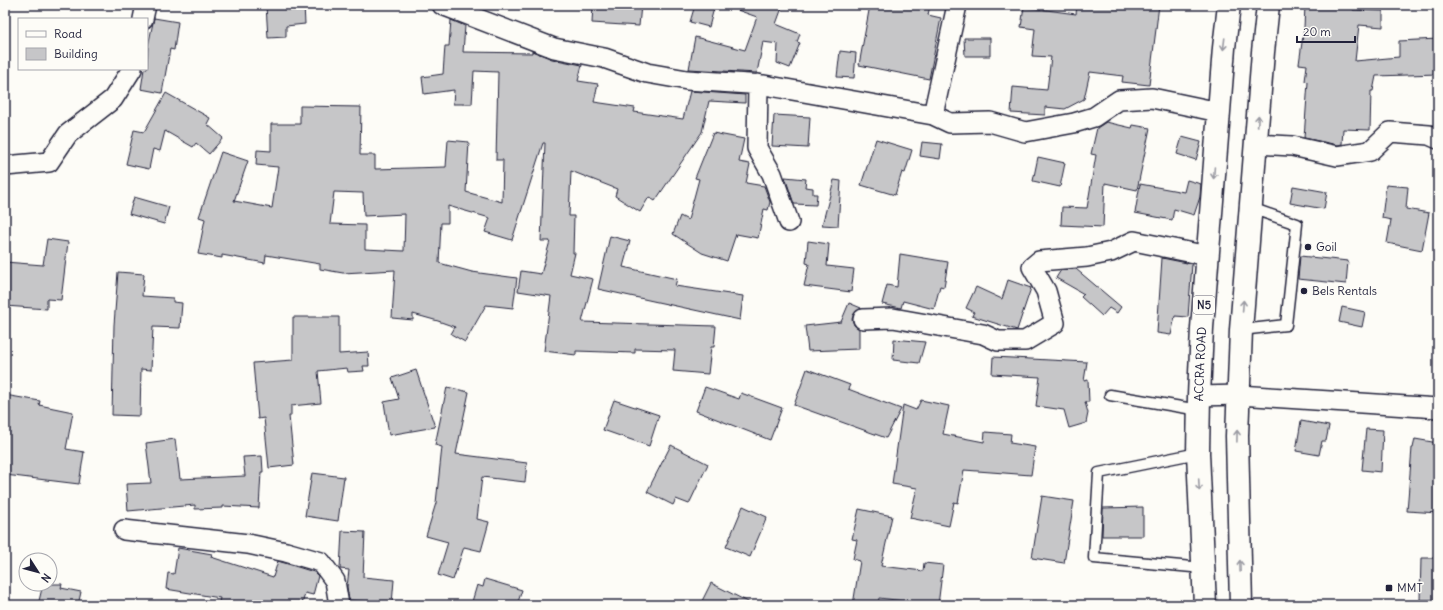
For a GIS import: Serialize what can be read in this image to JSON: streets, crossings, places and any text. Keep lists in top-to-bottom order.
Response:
{
  "streets": {
    "main road": ["N5", "ACCRA ROAD"]
  },
  "places": {
    "other": ["Goil", "Bels Rentals"],
    "transit": ["MMT"]
  },
  "legend": ["Road", "Building"],
  "scale_bar": "20 m",
  "north": "bottom right"
}
